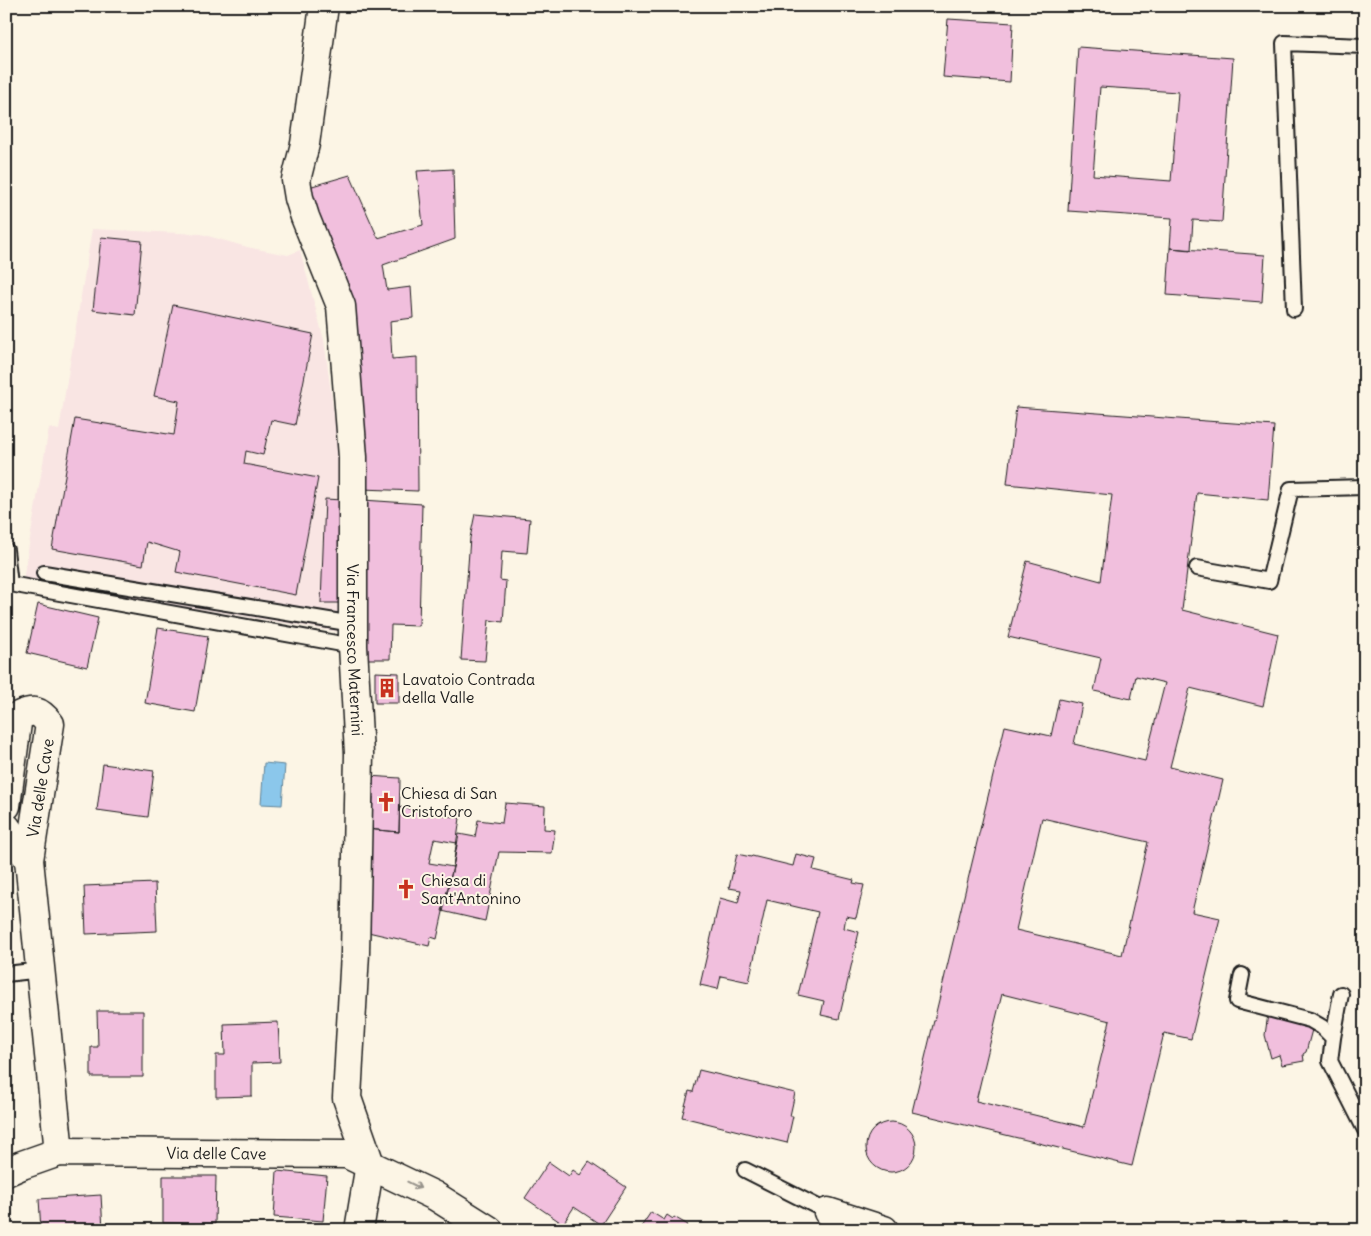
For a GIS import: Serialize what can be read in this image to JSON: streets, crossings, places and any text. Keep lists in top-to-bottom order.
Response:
{
  "streets": {
    "street": ["Via Francesco Maternini", "Via delle Cave"]
  },
  "crossings": [
    ["Via Francesco Maternini", "Via delle Cave"]
  ],
  "places": {
    "building": ["Lavatoio Contrada della Valle"],
    "church": ["Chiesa di San Cristoforo", "Chiesa di Sant'Antonino"]
  }
}
